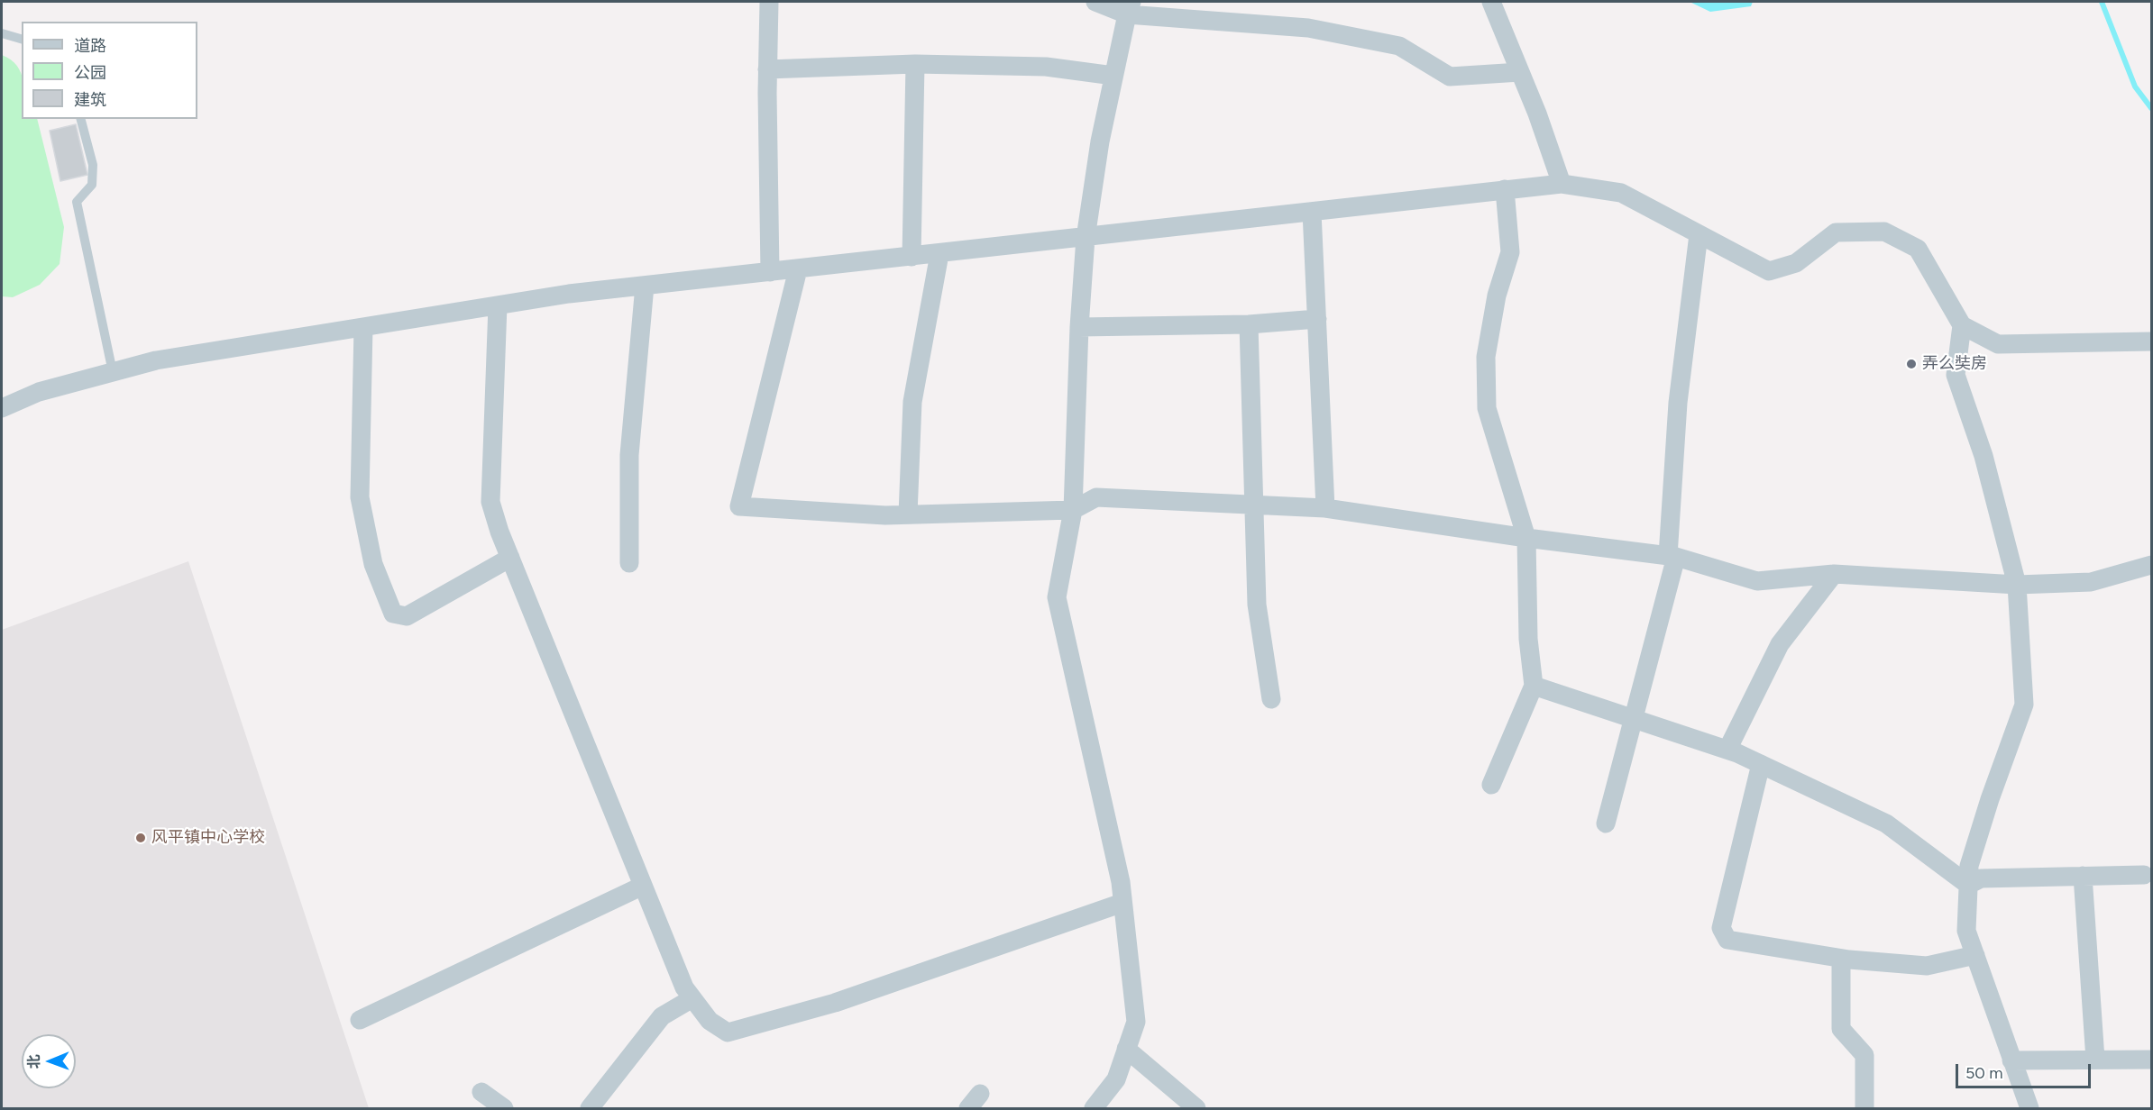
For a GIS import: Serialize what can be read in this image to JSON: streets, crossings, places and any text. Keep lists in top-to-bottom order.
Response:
{
  "places": ["弄么奘房", "风平镇中心学校"],
  "legend": ["道路", "公园", "建筑"],
  "scale_bar": "50 m",
  "north": "left"
}
